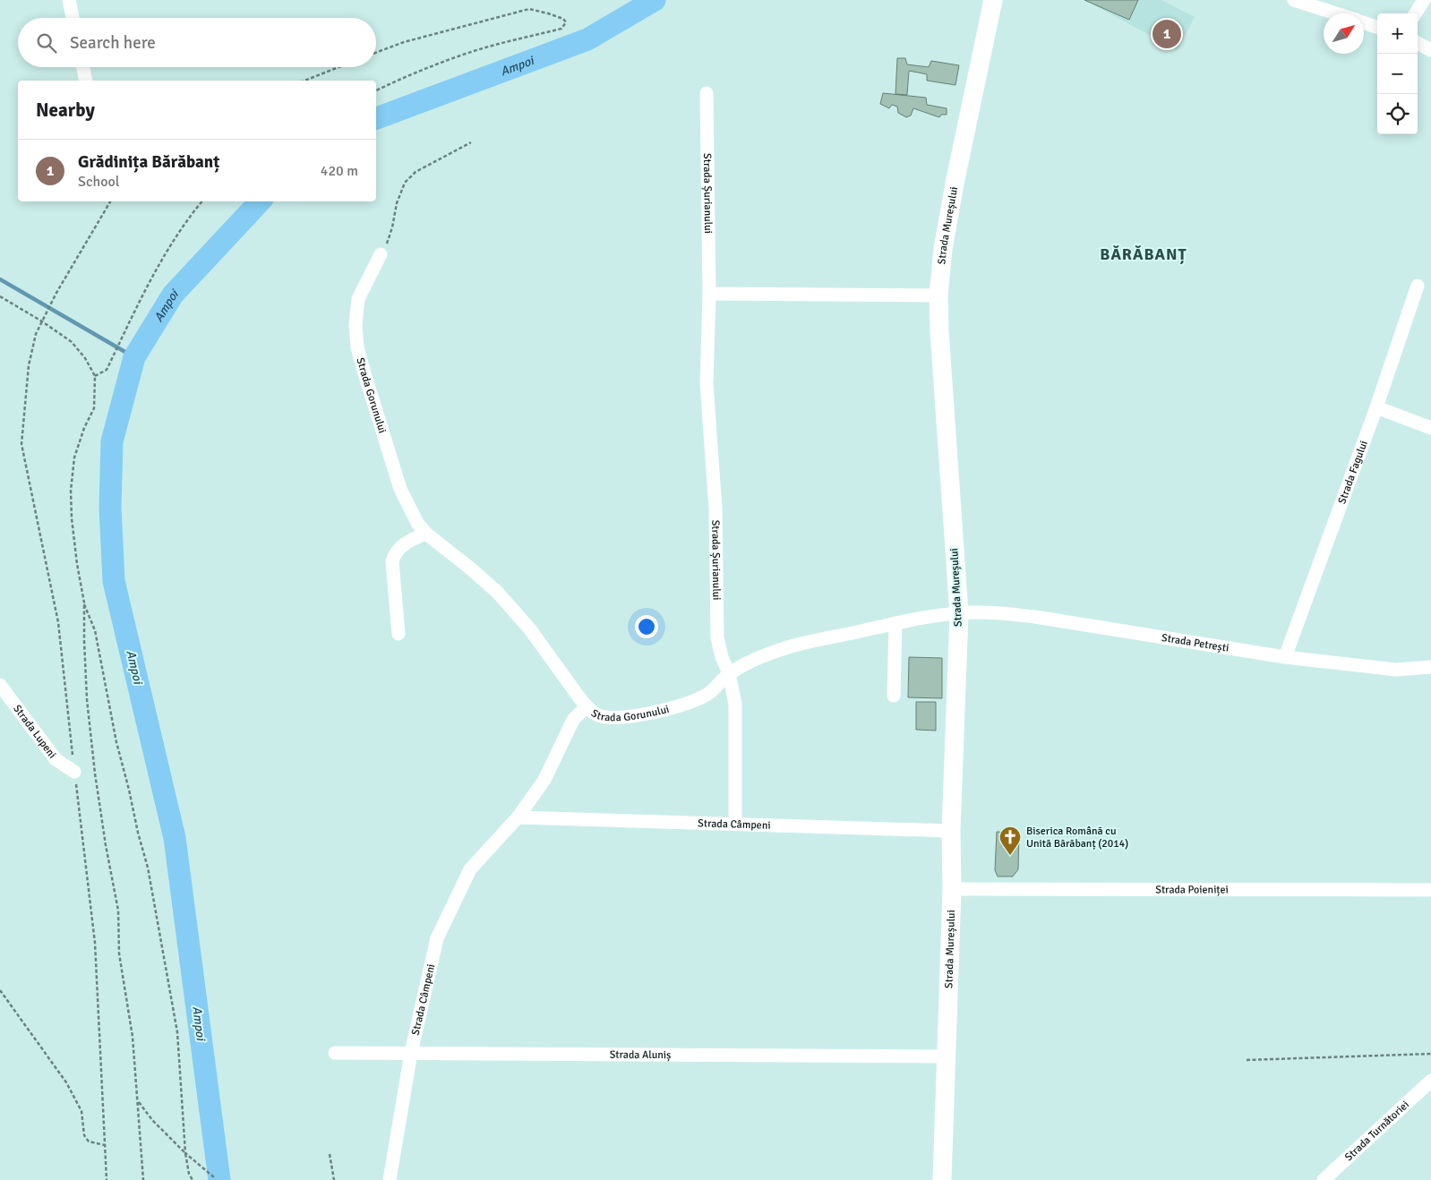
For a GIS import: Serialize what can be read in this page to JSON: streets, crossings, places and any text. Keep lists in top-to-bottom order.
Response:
{
  "streets": {
    "street": [
      "Strada Șurianului",
      "Strada Mureșului",
      "Strada Gorunului",
      "Strada Fagului",
      "Strada Petrești",
      "Strada Lupeni",
      "Strada Câmpeni",
      "Strada Poieniței",
      "Strada Aluniș",
      "Strada Turnătoriei"
    ]
  },
  "crossings": [
    ["Strada Șurianului", "Strada Gorunului"],
    ["Strada Șurianului", "Strada Câmpeni"],
    ["Strada Mureșului", "Strada Gorunului"],
    ["Strada Mureșului", "Strada Petrești"],
    ["Strada Mureșului", "Strada Câmpeni"],
    ["Strada Mureșului", "Strada Poieniței"],
    ["Strada Mureșului", "Strada Aluniș"],
    ["Strada Gorunului", "Strada Petrești"],
    ["Strada Gorunului", "Strada Câmpeni"],
    ["Strada Fagului", "Strada Petrești"],
    ["Strada Câmpeni", "Strada Aluniș"]
  ],
  "districts": ["BĂRĂBANȚ"],
  "water": ["Ampoi"],
  "places": {
    "church": ["Biserica Română cu Unită Bărăbanț (2014)"]
  },
  "north": "top right",
  "page": {
    "map_buttons": ["+", "−"],
    "pins": "1",
    "search": "Search here",
    "heading": "Nearby",
    "list": [
      {
        "mark": "1",
        "name": "Grădinița Bărăbanț",
        "note": "School",
        "value": "420 m"
      }
    ]
  }
}
